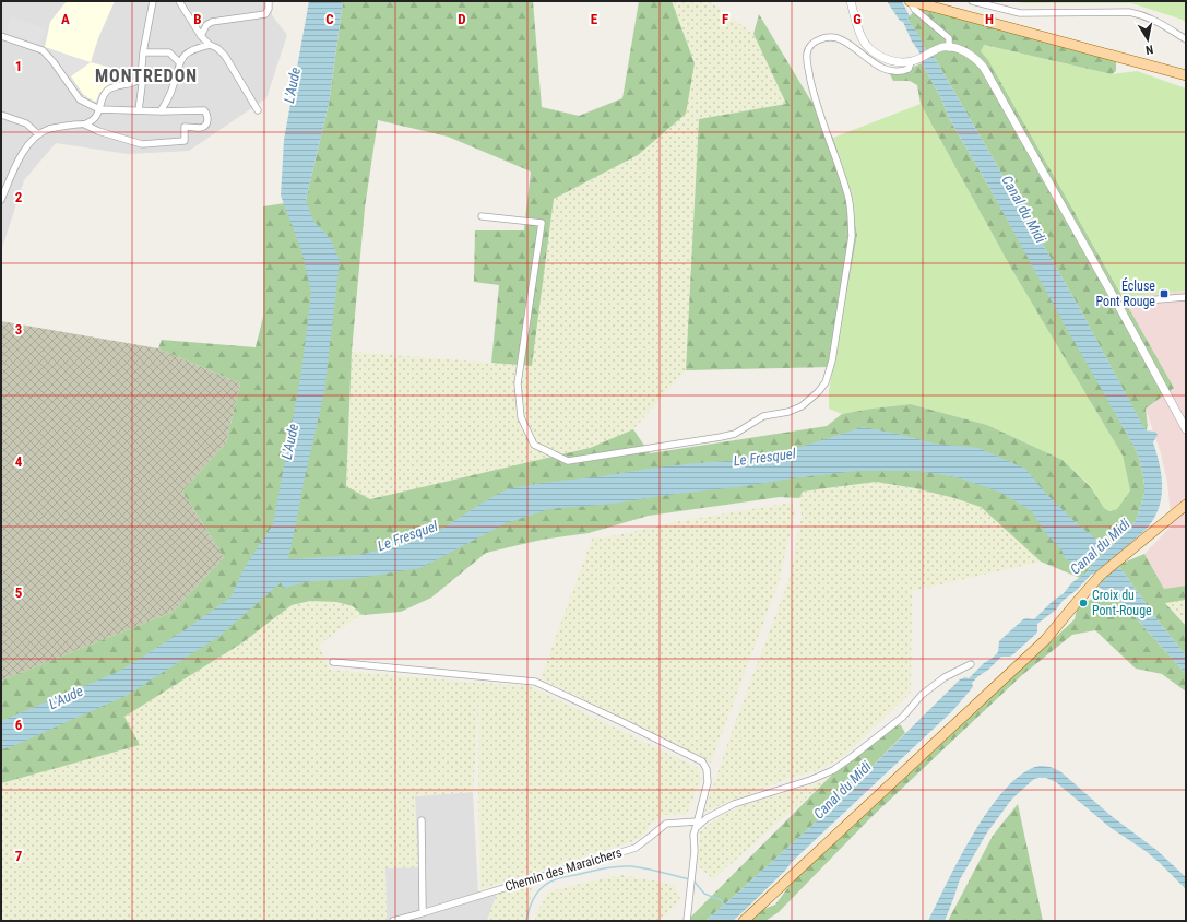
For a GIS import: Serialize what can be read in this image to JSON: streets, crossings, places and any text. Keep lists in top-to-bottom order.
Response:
{
  "streets": {
    "street": ["Chemin des Maraichers"]
  },
  "districts": ["MONTREDON"],
  "water": ["L'Aude", "Canal du Midi", "Le Fresquel"],
  "places": {
    "transit": ["Écluse Pont Rouge"],
    "other": ["Croix du Pont-Rouge"]
  },
  "north": "bottom",
  "grid": {
    "columns": [
      "A",
      "B",
      "C",
      "D",
      "E",
      "F",
      "G",
      "H"
    ],
    "rows": [
      "1",
      "2",
      "3",
      "4",
      "5",
      "6",
      "7"
    ]
  }
}
